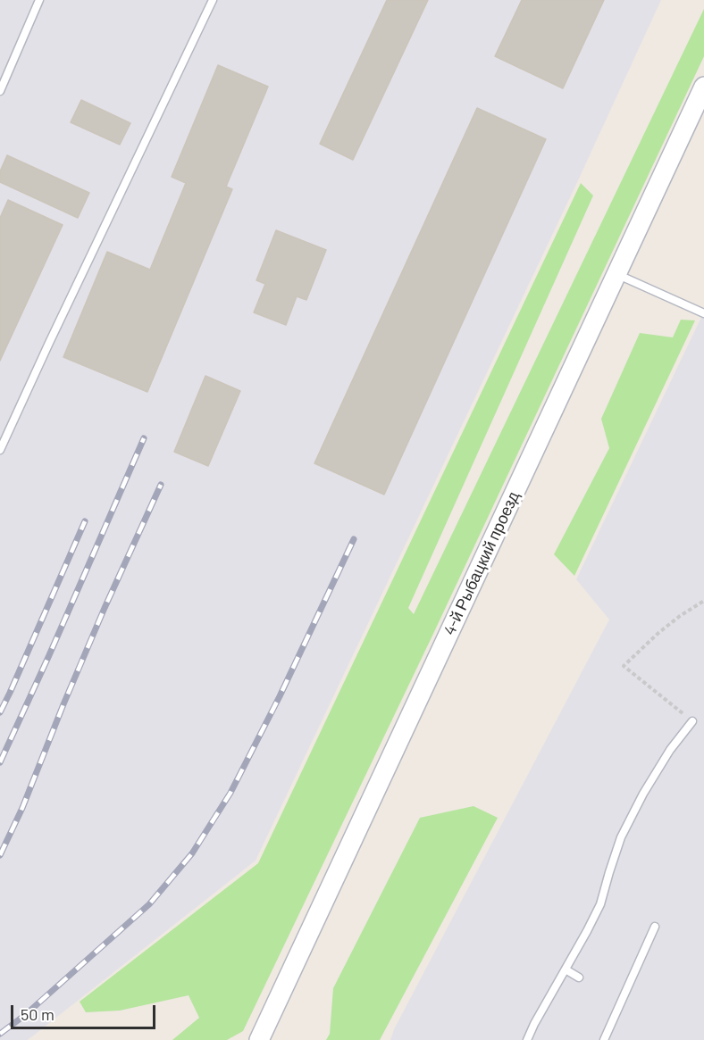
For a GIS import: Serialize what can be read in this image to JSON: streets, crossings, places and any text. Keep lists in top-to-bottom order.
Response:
{
  "streets": {
    "street": ["4-й Рыбацкий проезд"]
  },
  "scale_bar": "50 m"
}
